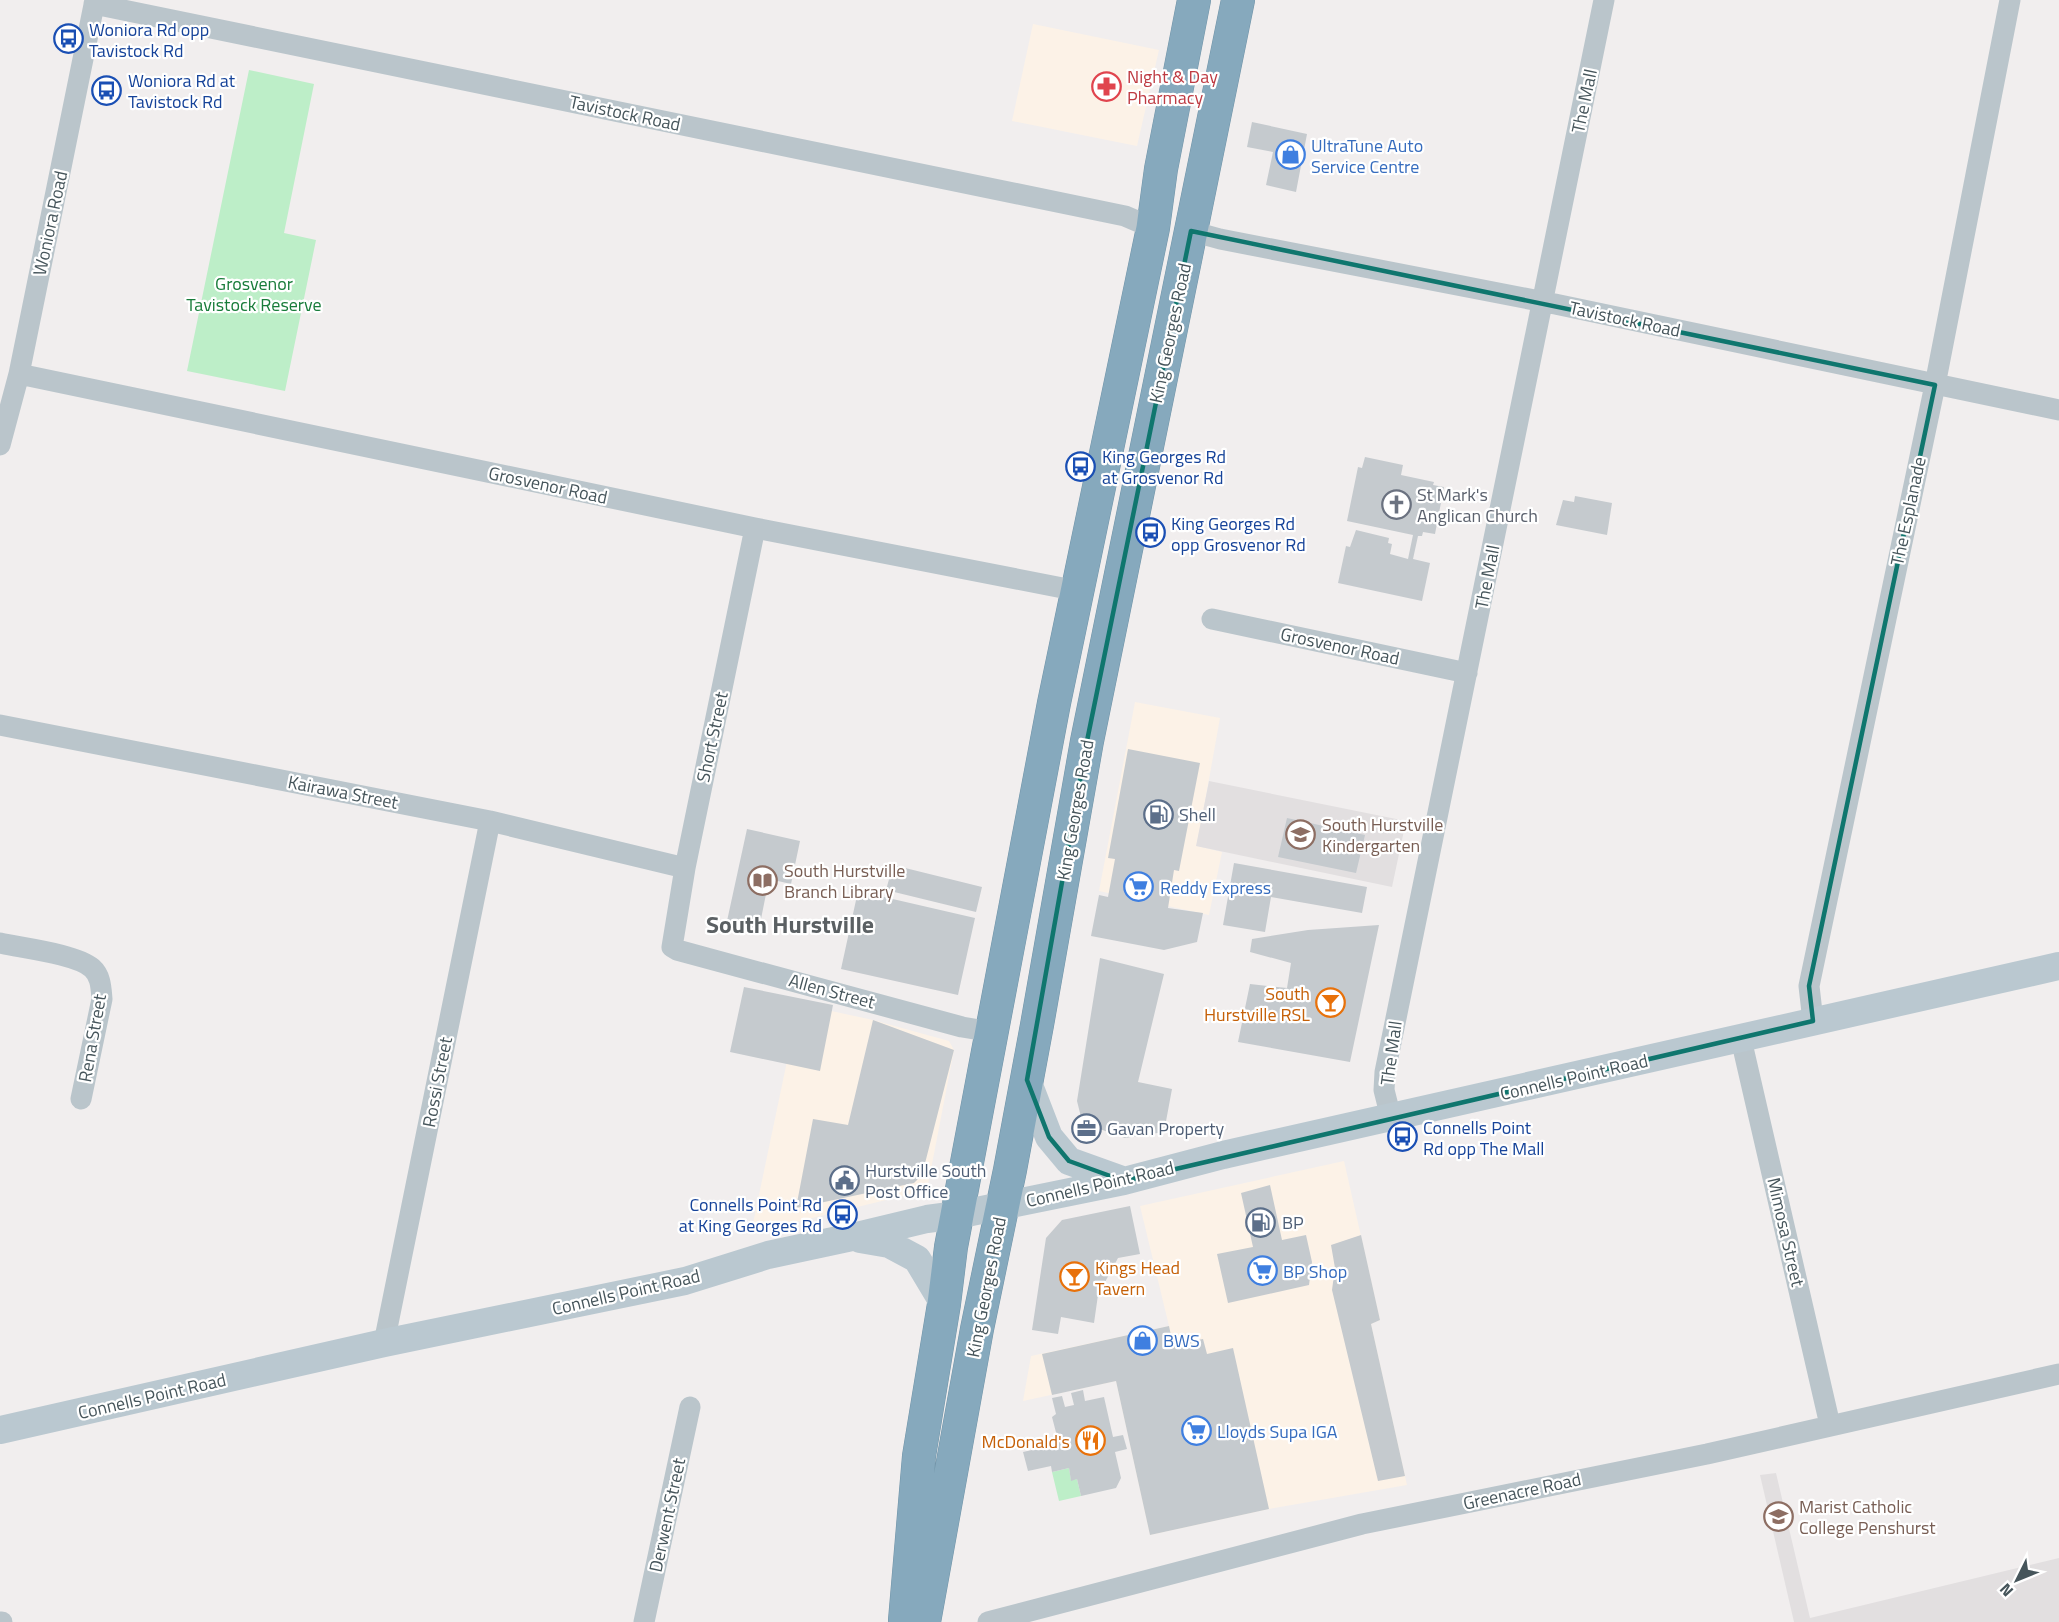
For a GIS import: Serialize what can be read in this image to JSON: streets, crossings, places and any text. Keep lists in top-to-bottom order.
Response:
{
  "streets": {
    "highway": ["King Georges Road"],
    "street": [
      "The Mall",
      "Tavistock Road",
      "Woniora Road",
      "Grosvenor Road",
      "The Esplanade",
      "Short Street",
      "Kairawa Street",
      "Allen Street",
      "Rena Street",
      "Connells Point Road",
      "Rossi Street",
      "Mimosa Street",
      "Greenacre Road",
      "Derwent Street"
    ]
  },
  "crossings": [
    ["The Mall", "Tavistock Road"],
    ["The Mall", "Grosvenor Road"],
    ["The Mall", "Connells Point Road"],
    ["Tavistock Road", "Woniora Road"],
    ["Tavistock Road", "King Georges Road"],
    ["Tavistock Road", "The Esplanade"],
    ["Woniora Road", "Grosvenor Road"],
    ["King Georges Road", "Grosvenor Road"],
    ["King Georges Road", "Allen Street"],
    ["King Georges Road", "Connells Point Road"],
    ["Grosvenor Road", "Short Street"],
    ["The Esplanade", "Connells Point Road"],
    ["Short Street", "Kairawa Street"],
    ["Short Street", "Allen Street"],
    ["Kairawa Street", "Rossi Street"],
    ["Connells Point Road", "Rossi Street"],
    ["Connells Point Road", "Mimosa Street"],
    ["Mimosa Street", "Greenacre Road"]
  ],
  "districts": ["South Hurstville"],
  "parks": ["Grosvenor Tavistock Reserve"],
  "places": {
    "bus stop": [
      "Woniora Rd opp Tavistock Rd",
      "Woniora Rd at Tavistock Rd",
      "King Georges Rd at Grosvenor Rd",
      "King Georges Rd opp Grosvenor Rd",
      "Connells Point Rd opp The Mall",
      "Connells Point Rd at King Georges Rd"
    ],
    "pharmacy": ["Night & Day Pharmacy"],
    "shop": ["UltraTune Auto Service Centre", "BWS"],
    "church": ["St Mark's Anglican Church"],
    "fuel station": ["Shell", "BP"],
    "school or university": ["South Hurstville Kindergarten", "Marist Catholic College Penshurst"],
    "library": ["South Hurstville Branch Library"],
    "supermarket": ["Reddy Express", "BP Shop", "Lloyds Supa IGA"],
    "bar": ["South Hurstville RSL", "Kings Head Tavern"],
    "office": ["Gavan Property"],
    "public building": ["Hurstville South Post Office"],
    "restaurant": ["McDonald's"]
  },
  "north": "bottom left"
}
